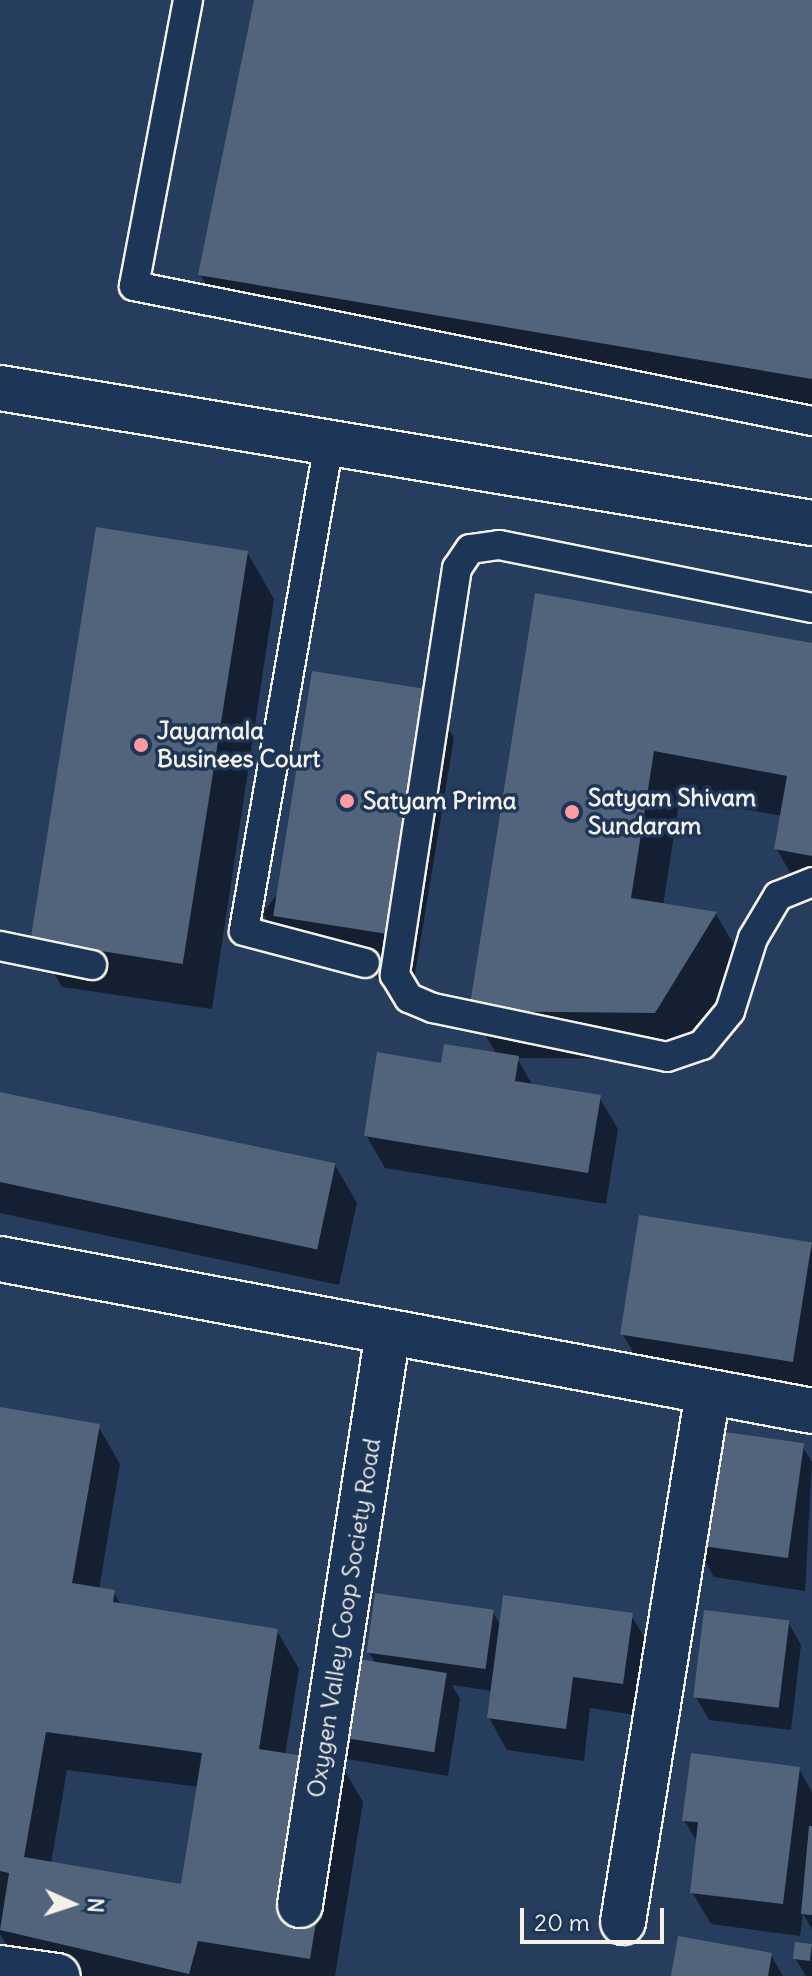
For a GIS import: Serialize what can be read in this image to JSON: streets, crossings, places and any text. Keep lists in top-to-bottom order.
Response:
{
  "streets": {
    "street": ["Oxygen Valley Coop Society Road"]
  },
  "places": ["Jayamala Businees Court", "Satyam Prima", "Satyam Shivam Sundaram"],
  "scale_bar": "20 m",
  "north": "right"
}
